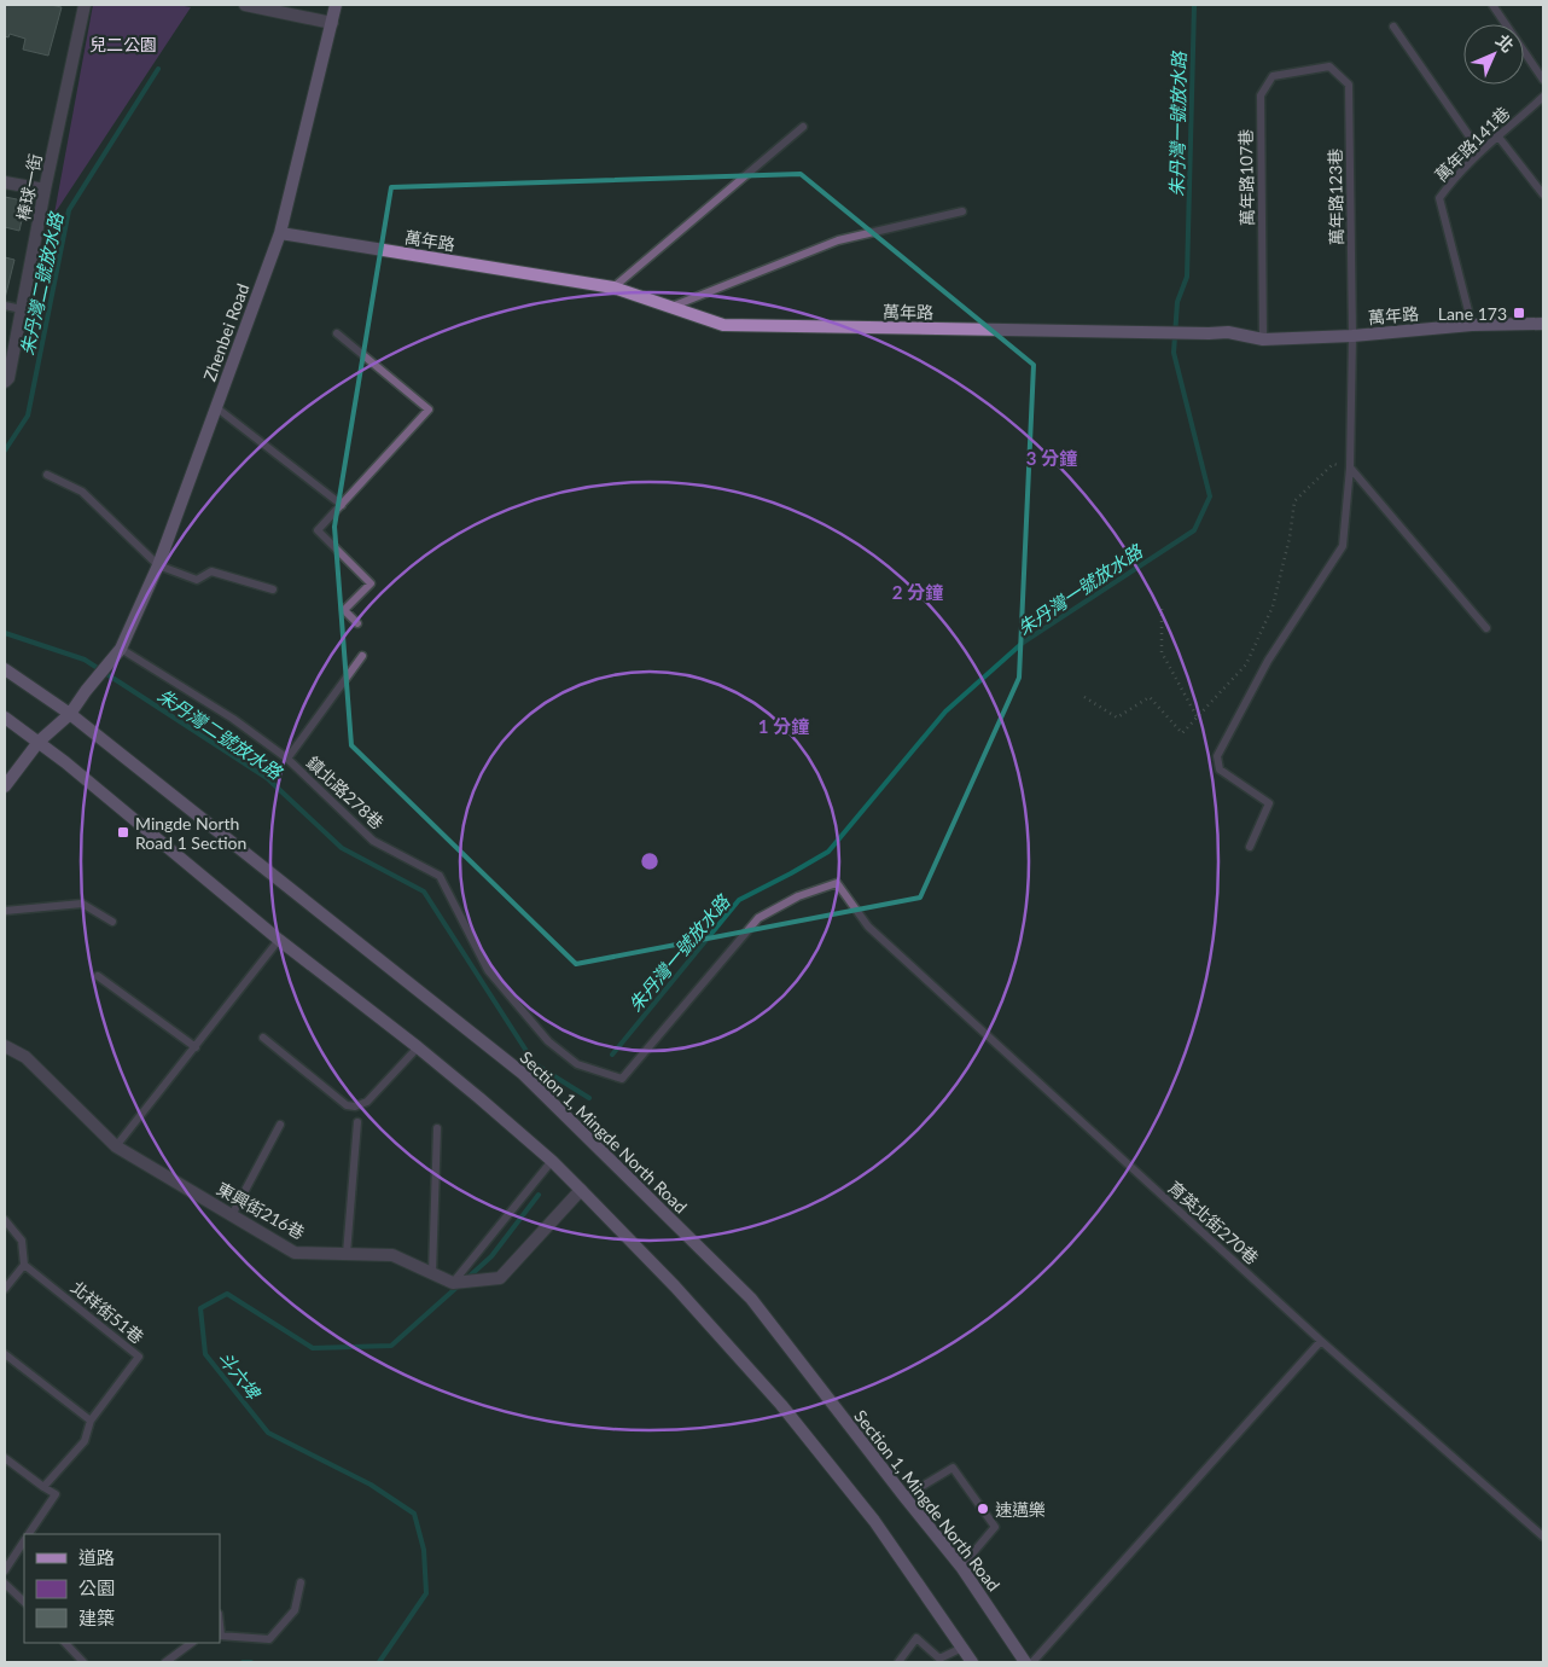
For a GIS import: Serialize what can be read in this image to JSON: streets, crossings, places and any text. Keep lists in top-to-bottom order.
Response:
{
  "streets": {
    "street": [
      "棒球一街",
      "萬年路",
      "Zhenbei Road",
      "Section 1, Mingde North Road",
      "東興街216巷"
    ],
    "lane": [
      "萬年路141巷",
      "萬年路107巷",
      "萬年路123巷",
      "鎮北路278巷",
      "育英北街270巷",
      "北祥街51巷"
    ]
  },
  "crossings": [
    ["萬年路141巷", "萬年路"],
    ["萬年路107巷", "萬年路123巷"],
    ["萬年路107巷", "萬年路"],
    ["萬年路123巷", "萬年路"],
    ["萬年路", "Zhenbei Road"],
    ["Zhenbei Road", "鎮北路278巷"],
    ["Zhenbei Road", "Section 1, Mingde North Road"],
    ["鎮北路278巷", "育英北街270巷"]
  ],
  "water": ["朱丹灣一號放水路", "朱丹灣二號放水路", "斗六埤"],
  "parks": ["兒二公園"],
  "places": {
    "transit": ["Lane 173", "Mingde North Road 1 Section"],
    "other": ["速邁樂"]
  },
  "legend": ["道路", "公園", "建築"],
  "north": "top right",
  "rings": ["3 分鐘", "2 分鐘", "1 分鐘"]
}
